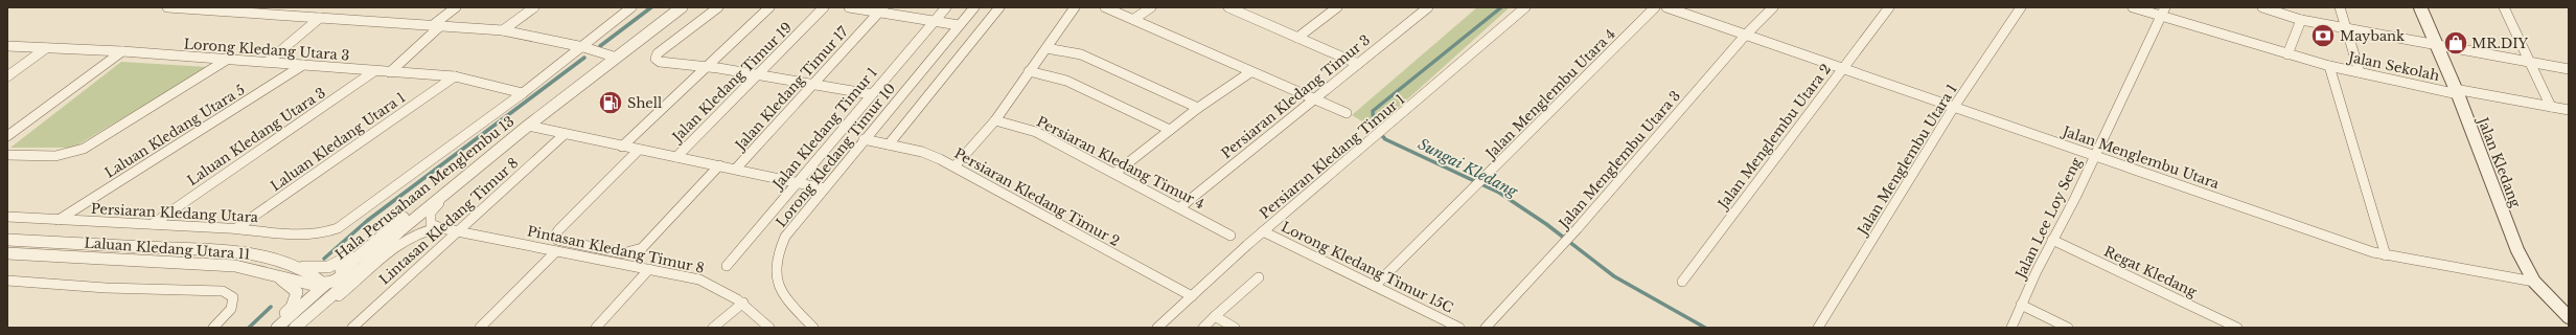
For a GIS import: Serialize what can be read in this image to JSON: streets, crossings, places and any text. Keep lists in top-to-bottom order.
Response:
{
  "streets": {
    "main road": ["Jalan Kledang"],
    "street": [
      "Lorong Kledang Utara 3",
      "Jalan Sekolah",
      "Jalan Kledang Timur 19",
      "Jalan Kledang Timur 17",
      "Jalan Menglembu Utara 4",
      "Persiaran Kledang Timur 3",
      "Jalan Kledang Timur 1",
      "Laluan Kledang Utara 5",
      "Laluan Kledang Utara 3",
      "Jalan Menglembu Utara 2",
      "Laluan Kledang Utara 1",
      "Lorong Kledang Timur 10",
      "Persiaran Kledang Timur 1",
      "Jalan Menglembu Utara",
      "Jalan Menglembu Utara 3",
      "Jalan Menglembu Utara 1",
      "Persiaran Kledang Timur 4",
      "Hala Perusahaan Menglembu 13",
      "Persiaran Kledang Timur 2",
      "Persiaran Kledang Utara",
      "Jalan Lee Loy Seng",
      "Lintasan Kledang Timur 8",
      "Laluan Kledang Utara 11",
      "Pintasan Kledang Timur 8",
      "Lorong Kledang Timur 15C",
      "Regat Kledang"
    ]
  },
  "crossings": [
    ["Lorong Kledang Utara 3", "Laluan Kledang Utara 5"],
    ["Lorong Kledang Utara 3", "Laluan Kledang Utara 3"],
    ["Lorong Kledang Utara 3", "Laluan Kledang Utara 1"],
    ["Lorong Kledang Utara 3", "Hala Perusahaan Menglembu 13"],
    ["Jalan Sekolah", "Jalan Kledang"],
    ["Jalan Sekolah", "Jalan Lee Loy Seng"],
    ["Jalan Menglembu Utara 4", "Lorong Kledang Timur 15C"],
    ["Persiaran Kledang Timur 3", "Persiaran Kledang Timur 4"],
    ["Laluan Kledang Utara 5", "Persiaran Kledang Utara"],
    ["Laluan Kledang Utara 3", "Persiaran Kledang Utara"],
    ["Jalan Menglembu Utara 2", "Jalan Menglembu Utara"],
    ["Laluan Kledang Utara 1", "Persiaran Kledang Utara"],
    ["Lorong Kledang Timur 10", "Persiaran Kledang Timur 2"],
    ["Persiaran Kledang Timur 1", "Persiaran Kledang Timur 2"],
    ["Persiaran Kledang Timur 1", "Lorong Kledang Timur 15C"],
    ["Jalan Menglembu Utara", "Jalan Menglembu Utara 3"],
    ["Jalan Menglembu Utara", "Jalan Menglembu Utara 1"],
    ["Jalan Menglembu Utara", "Jalan Kledang"],
    ["Jalan Menglembu Utara", "Jalan Lee Loy Seng"],
    ["Hala Perusahaan Menglembu 13", "Persiaran Kledang Utara"],
    ["Hala Perusahaan Menglembu 13", "Laluan Kledang Utara 11"],
    ["Jalan Lee Loy Seng", "Regat Kledang"],
    ["Lintasan Kledang Timur 8", "Pintasan Kledang Timur 8"]
  ],
  "water": ["Sungai Kledang"],
  "places": {
    "bank": ["Maybank"],
    "shop": ["MR.DIY"],
    "fuel station": ["Shell"]
  }
}
